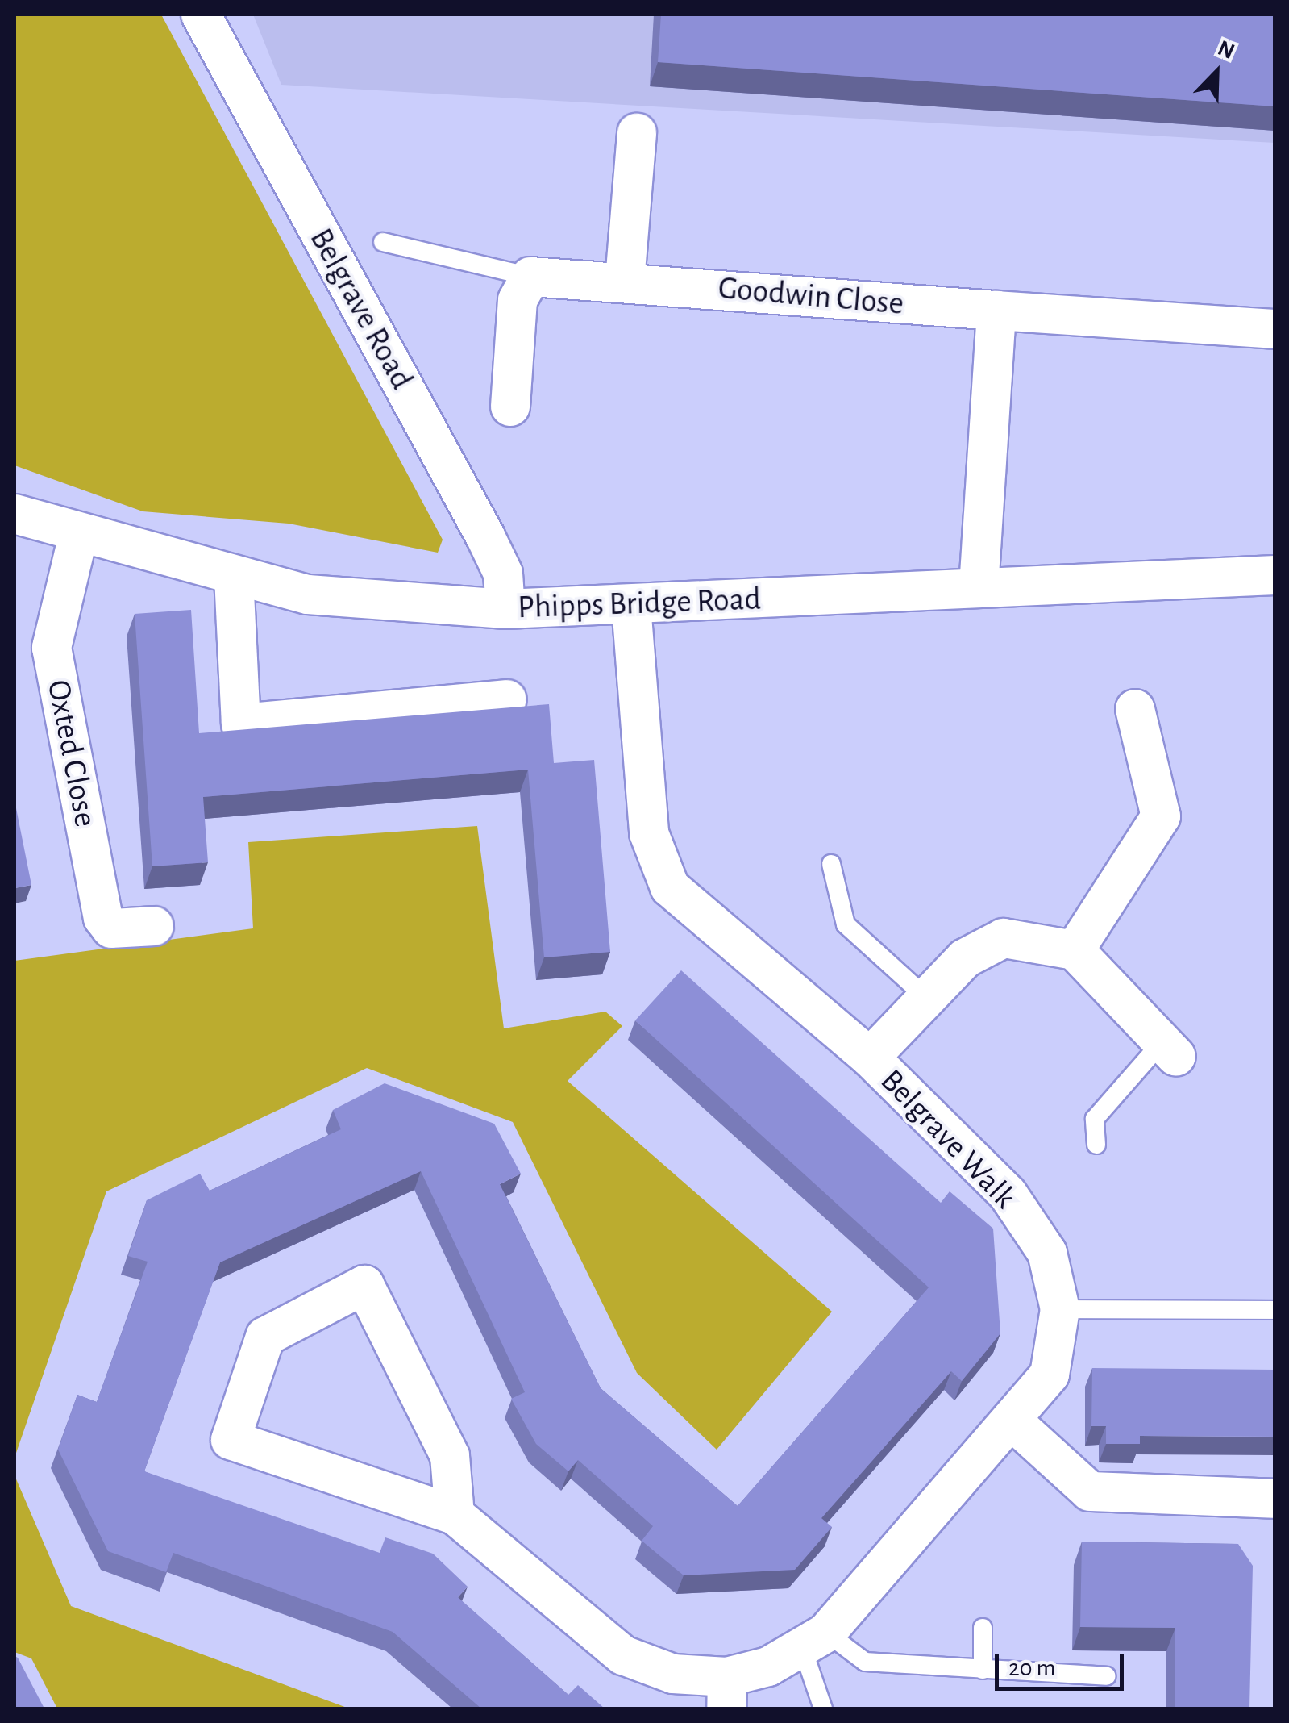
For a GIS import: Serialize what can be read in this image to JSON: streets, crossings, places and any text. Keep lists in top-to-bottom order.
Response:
{
  "streets": {
    "street": [
      "Goodwin Close",
      "Belgrave Road",
      "Phipps Bridge Road",
      "Oxted Close",
      "Belgrave Walk"
    ]
  },
  "crossings": [
    ["Belgrave Road", "Phipps Bridge Road"],
    ["Phipps Bridge Road", "Oxted Close"],
    ["Phipps Bridge Road", "Belgrave Walk"]
  ],
  "scale_bar": "20 m",
  "north": "top right"
}
